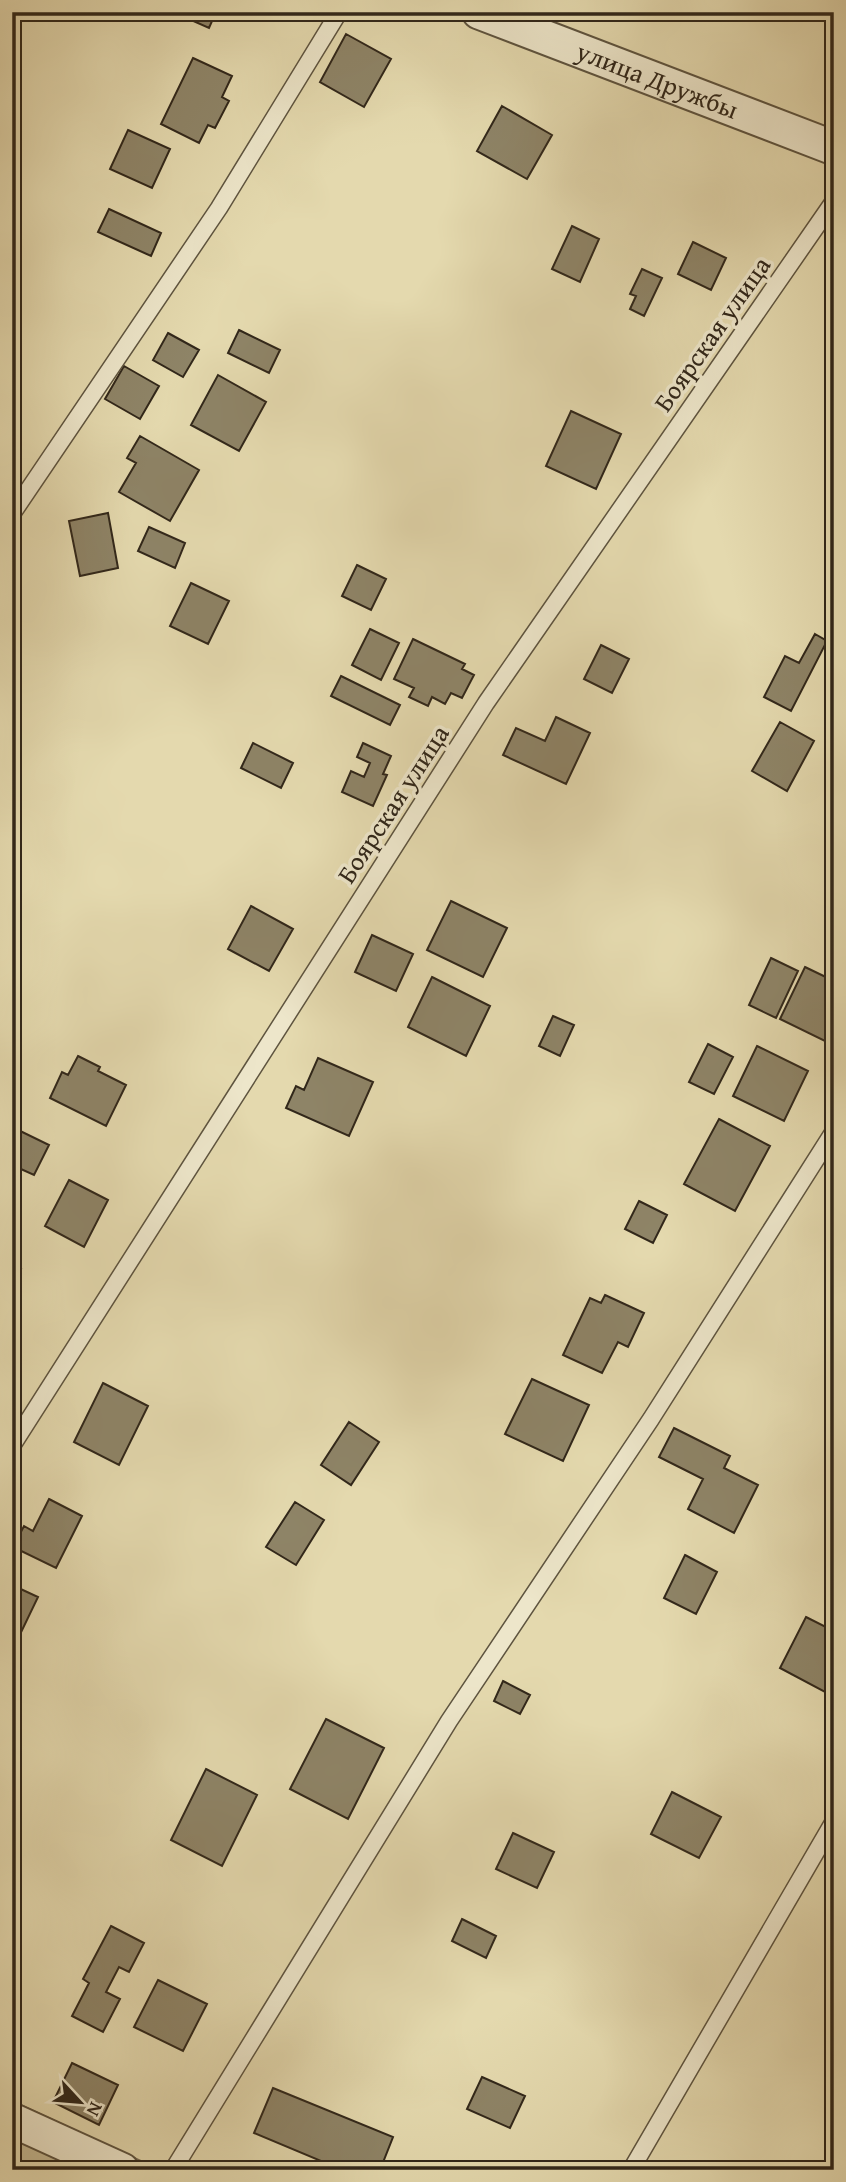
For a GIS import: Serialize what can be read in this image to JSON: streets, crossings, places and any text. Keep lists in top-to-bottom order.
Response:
{
  "streets": {
    "street": ["улица Дружбы"],
    "lane": ["Боярская улица"]
  },
  "north": "bottom right"
}
